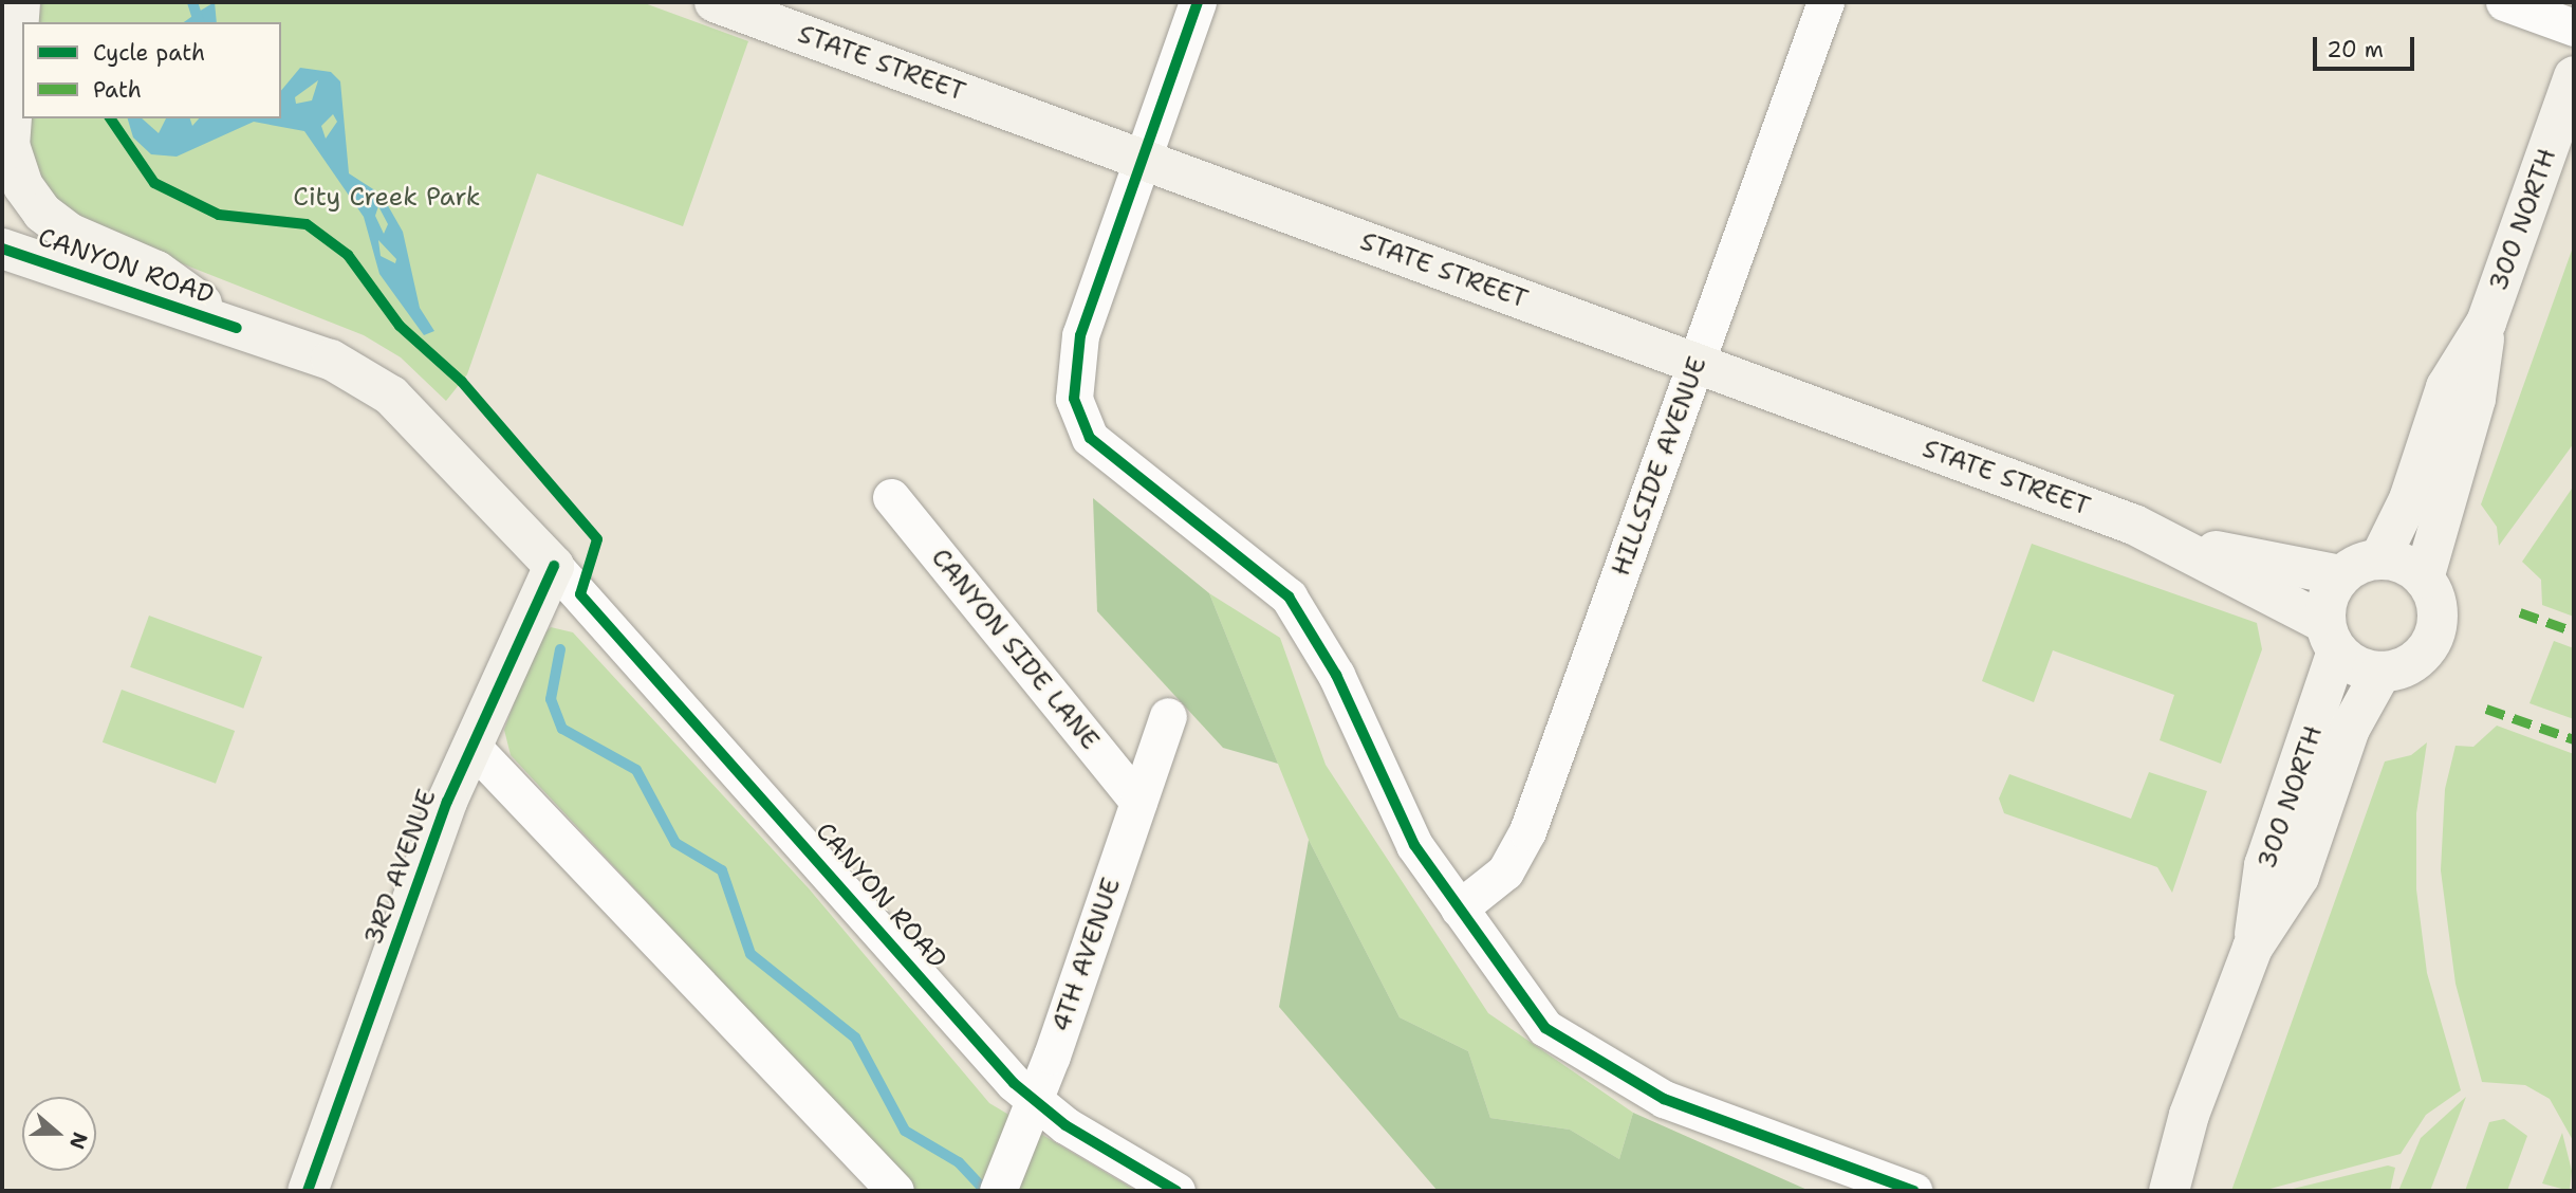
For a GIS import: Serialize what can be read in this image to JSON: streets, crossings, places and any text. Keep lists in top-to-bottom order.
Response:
{
  "streets": {
    "main road": [
      "STATE STREET",
      "300 NORTH",
      "CANYON ROAD",
      "3RD AVENUE"
    ],
    "street": ["HILLSIDE AVENUE", "CANYON SIDE LANE", "4TH AVENUE"]
  },
  "crossings": [
    ["STATE STREET", "300 NORTH"],
    ["STATE STREET", "HILLSIDE AVENUE"],
    ["CANYON ROAD", "3RD AVENUE"],
    ["CANYON ROAD", "4TH AVENUE"],
    ["CANYON SIDE LANE", "4TH AVENUE"]
  ],
  "parks": ["City Creek Park"],
  "legend": ["Cycle path", "Path"],
  "scale_bar": "20 m",
  "north": "right"
}
